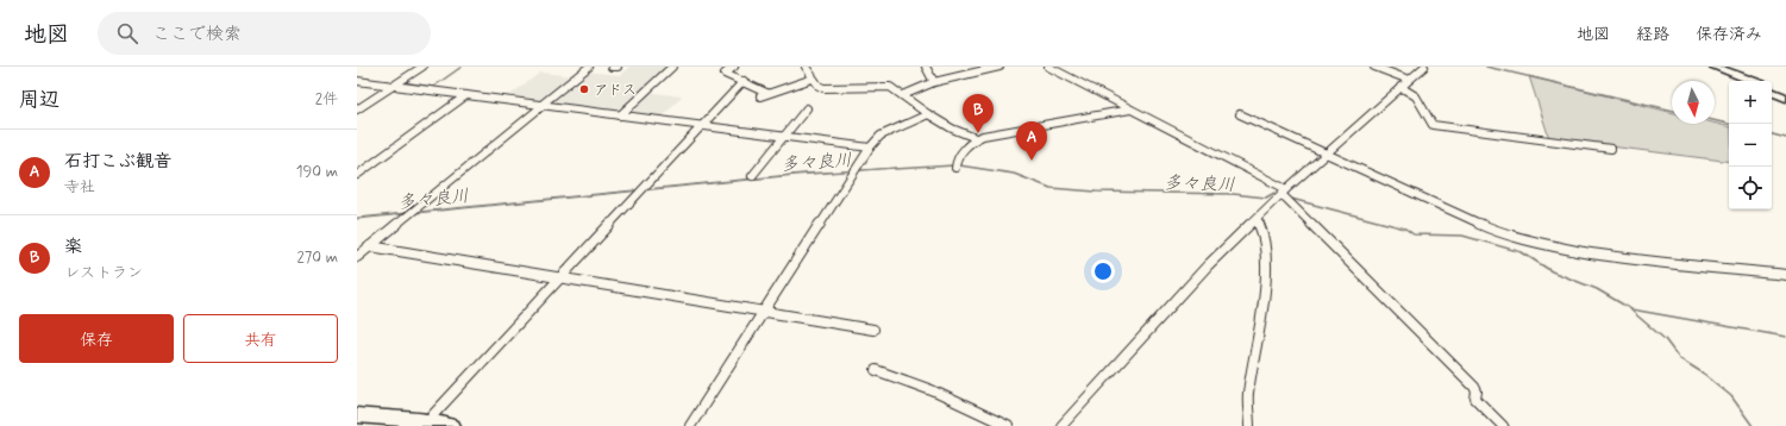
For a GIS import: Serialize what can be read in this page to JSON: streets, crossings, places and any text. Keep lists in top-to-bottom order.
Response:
{
  "water": ["多々良川"],
  "places": ["アドス"],
  "north": "bottom",
  "page": {
    "header": "地図",
    "search": "ここで検索",
    "nav": ["地図", "経路", "保存済み"],
    "heading": ["周辺", "2件"],
    "map_buttons": ["+", "−"],
    "pins": ["B", "A"],
    "list": [
      {
        "mark": "A",
        "name": "石打こぶ観音",
        "note": "寺社",
        "value": "190 m"
      },
      {
        "mark": "B",
        "name": "楽",
        "note": "レストラン",
        "value": "270 m"
      }
    ],
    "buttons": ["保存", "共有"]
  }
}
